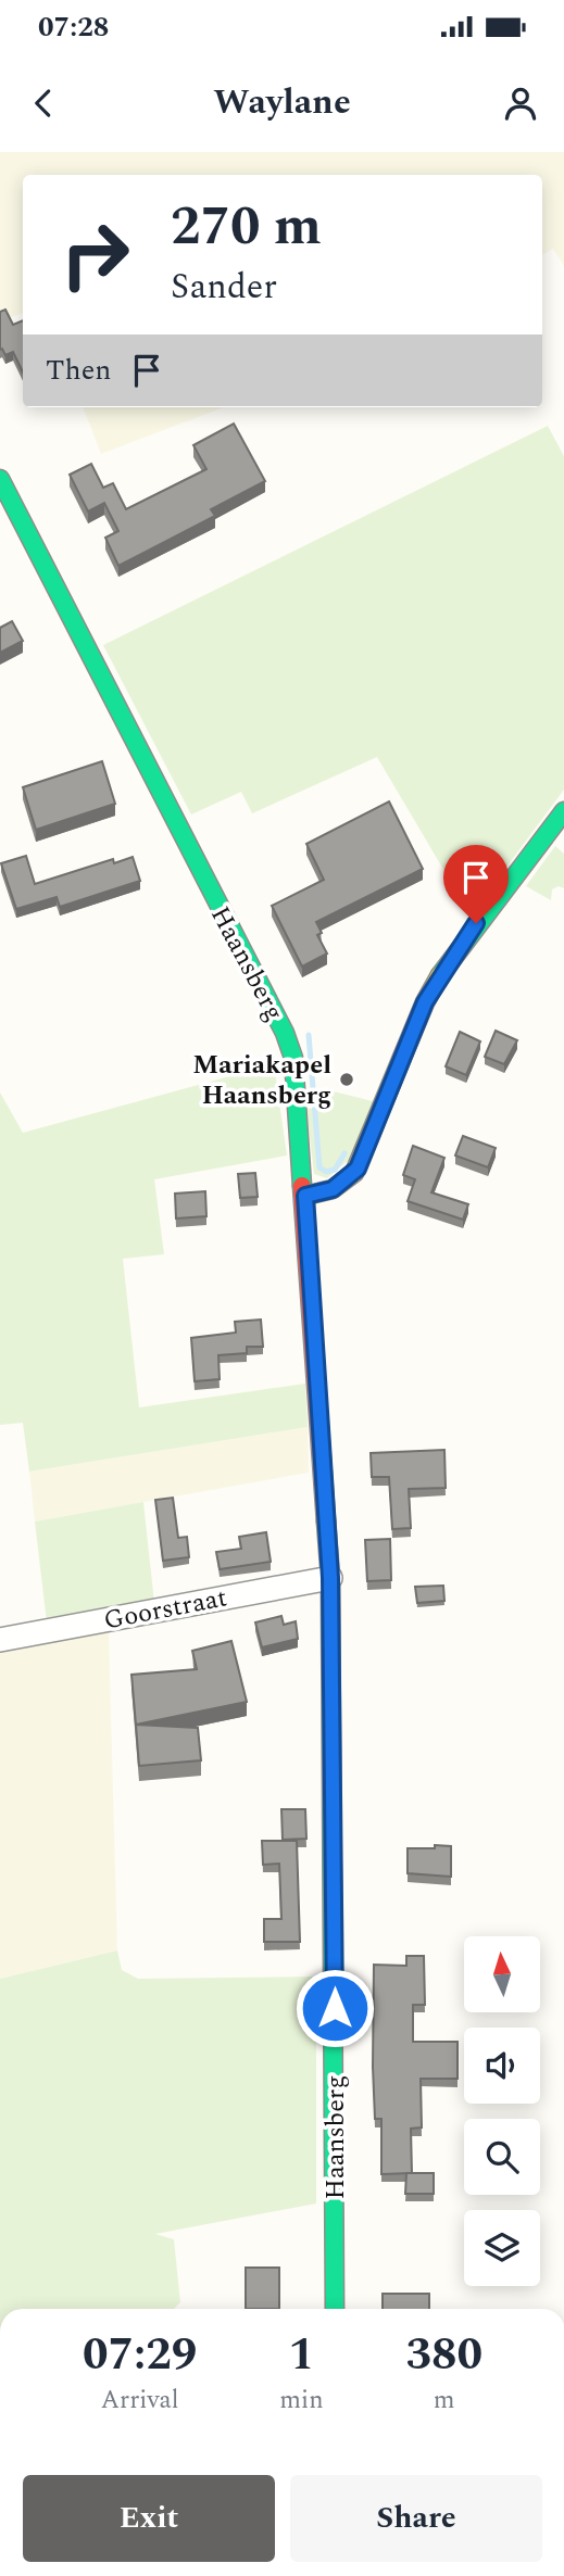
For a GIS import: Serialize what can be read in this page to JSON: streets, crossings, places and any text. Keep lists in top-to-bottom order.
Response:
{
  "streets": {
    "street": ["Haansberg", "Goorstraat"]
  },
  "crossings": [
    ["Haansberg", "Goorstraat"]
  ],
  "places": ["Mariakapel Haansberg"],
  "north": "top",
  "page": {
    "status": "07:28",
    "header": "Waylane",
    "turn": ["270 m", "Sander"],
    "then": "Then",
    "eta": [
      "07:29",
      "Arrival",
      "1",
      "min",
      "380",
      "m"
    ],
    "buttons": ["Exit", "Share"]
  }
}
